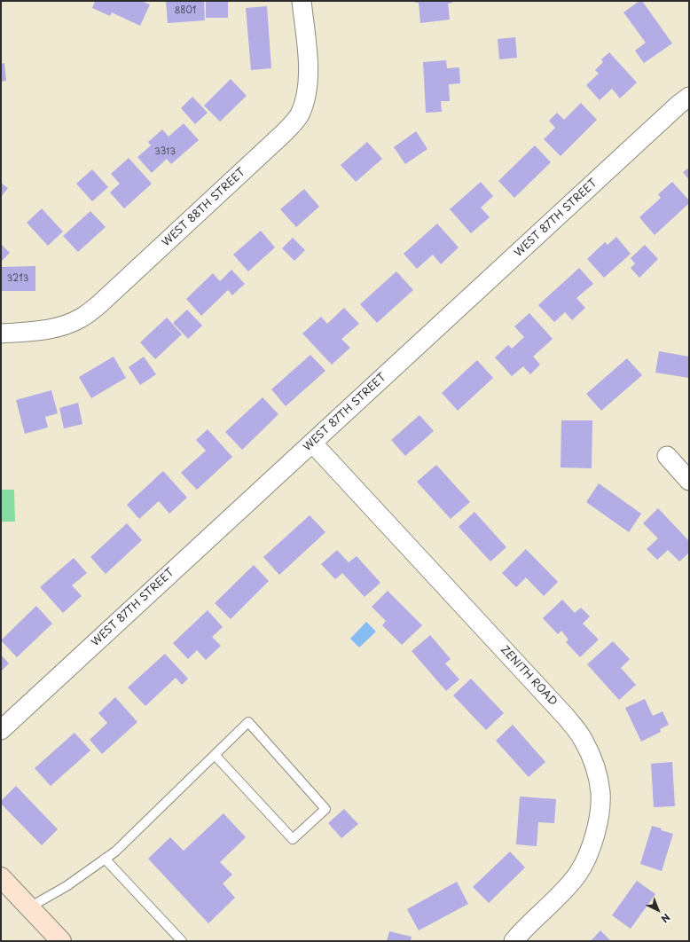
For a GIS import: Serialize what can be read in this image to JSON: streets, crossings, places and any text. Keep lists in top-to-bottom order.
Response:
{
  "streets": {
    "street": ["WEST 88TH STREET", "WEST 87TH STREET", "ZENITH ROAD"]
  },
  "crossings": [
    ["WEST 87TH STREET", "ZENITH ROAD"]
  ],
  "house_numbers": ["8801", "3313", "3213"],
  "north": "bottom right"
}
